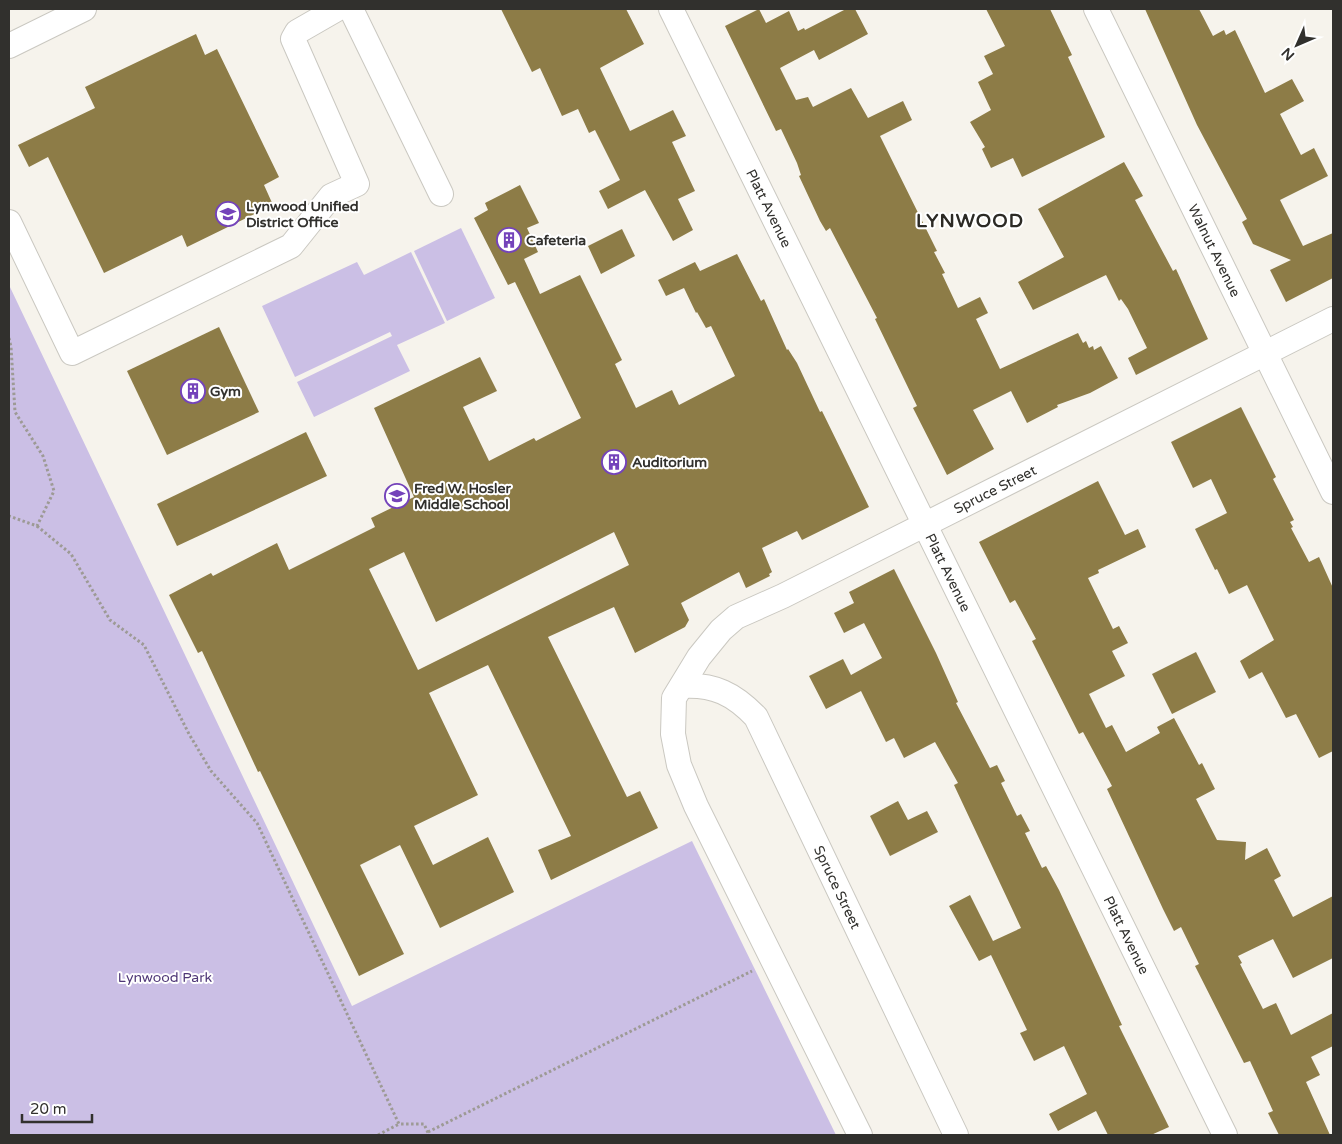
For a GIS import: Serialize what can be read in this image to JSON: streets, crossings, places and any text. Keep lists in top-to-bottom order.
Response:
{
  "streets": {
    "street": ["Platt Avenue", "Walnut Avenue", "Spruce Street"]
  },
  "crossings": [
    ["Platt Avenue", "Spruce Street"],
    ["Walnut Avenue", "Spruce Street"]
  ],
  "districts": ["LYNWOOD"],
  "parks": ["Lynwood Park"],
  "places": {
    "school or university": ["Lynwood Unified District Office", "Fred W. Hosler Middle School"],
    "building": ["Cafeteria", "Gym", "Auditorium"]
  },
  "scale_bar": "20 m",
  "north": "bottom left"
}
